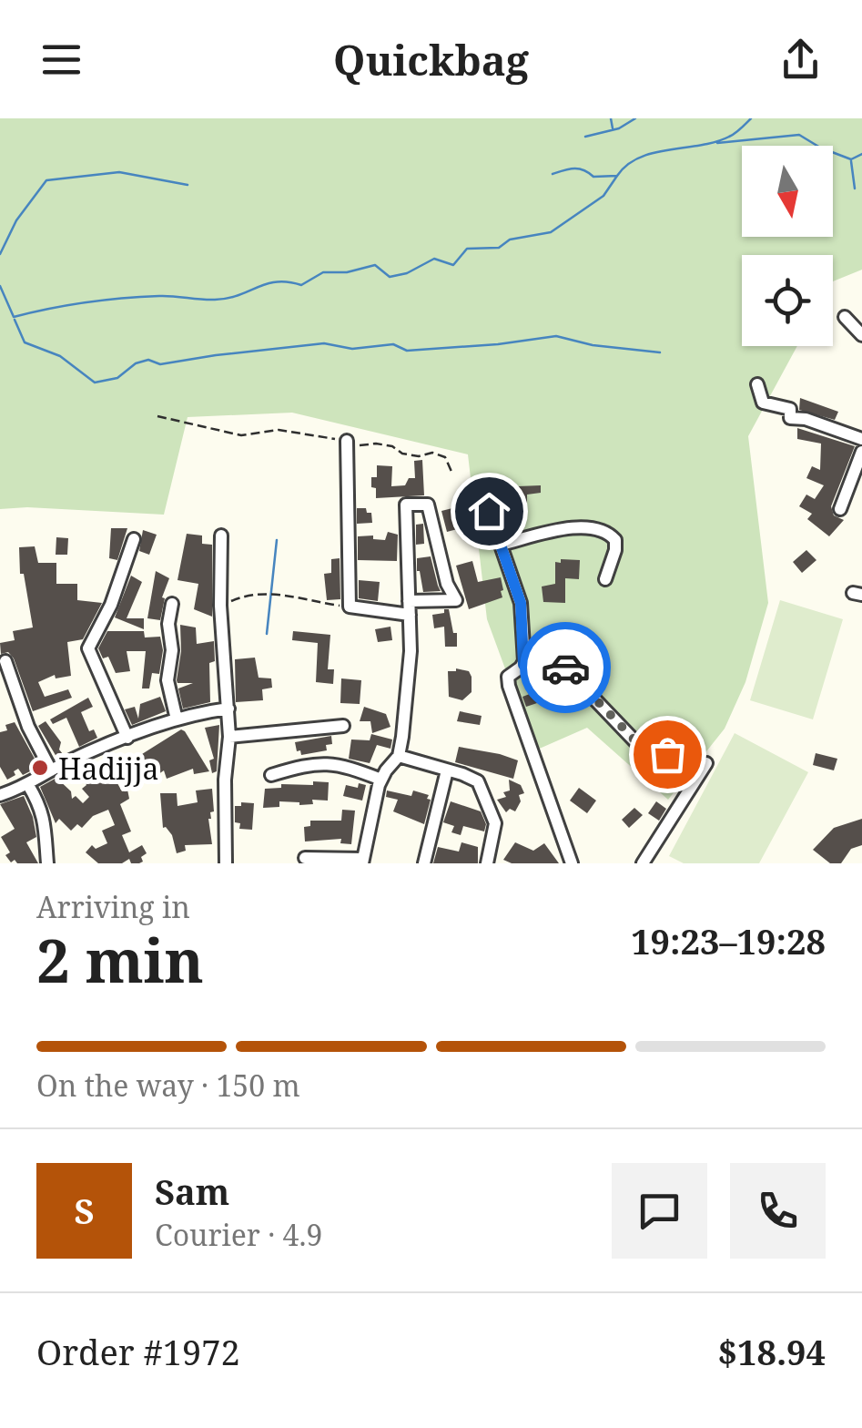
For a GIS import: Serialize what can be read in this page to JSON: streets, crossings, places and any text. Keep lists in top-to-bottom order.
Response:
{
  "places": ["Hadijja"],
  "north": "bottom",
  "page": {
    "header": "Quickbag",
    "heading": ["2 min", "Arriving in", "19:23–19:28"],
    "panel": [
      "Sam",
      "Courier · 4.9",
      "Order #1972",
      "$18.94"
    ],
    "bar": "On the way · 150 m",
    "round": "S"
  }
}
